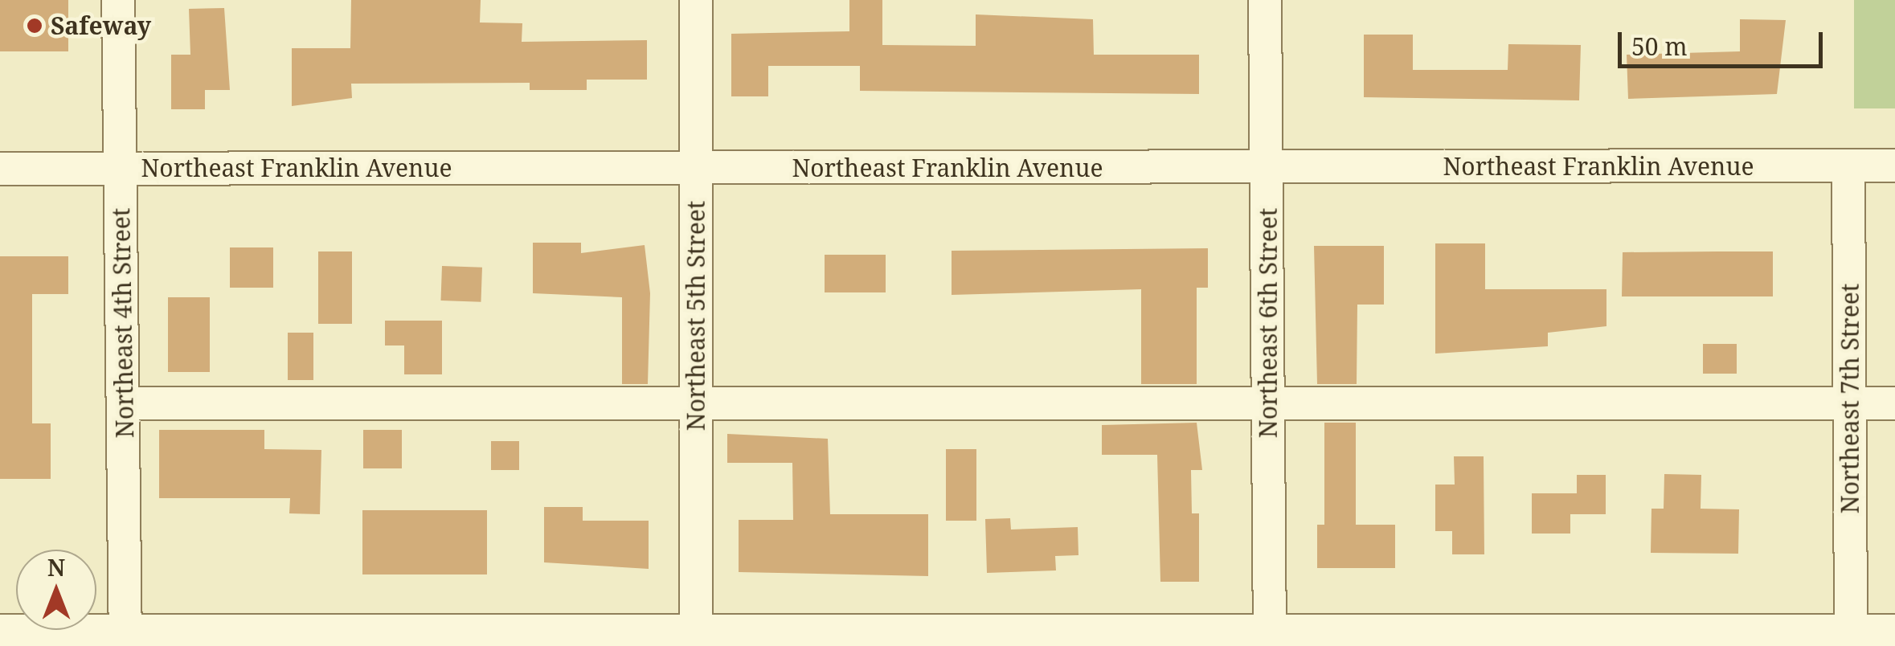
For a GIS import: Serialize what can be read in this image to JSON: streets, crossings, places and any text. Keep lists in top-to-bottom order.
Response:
{
  "streets": {
    "street": [
      "Northeast Franklin Avenue",
      "Northeast 5th Street",
      "Northeast 4th Street",
      "Northeast 6th Street",
      "Northeast 7th Street"
    ]
  },
  "crossings": [
    ["Northeast Franklin Avenue", "Northeast 5th Street"],
    ["Northeast Franklin Avenue", "Northeast 4th Street"],
    ["Northeast Franklin Avenue", "Northeast 6th Street"],
    ["Northeast Franklin Avenue", "Northeast 7th Street"]
  ],
  "places": ["Safeway"],
  "scale_bar": "50 m",
  "north": "top"
}
